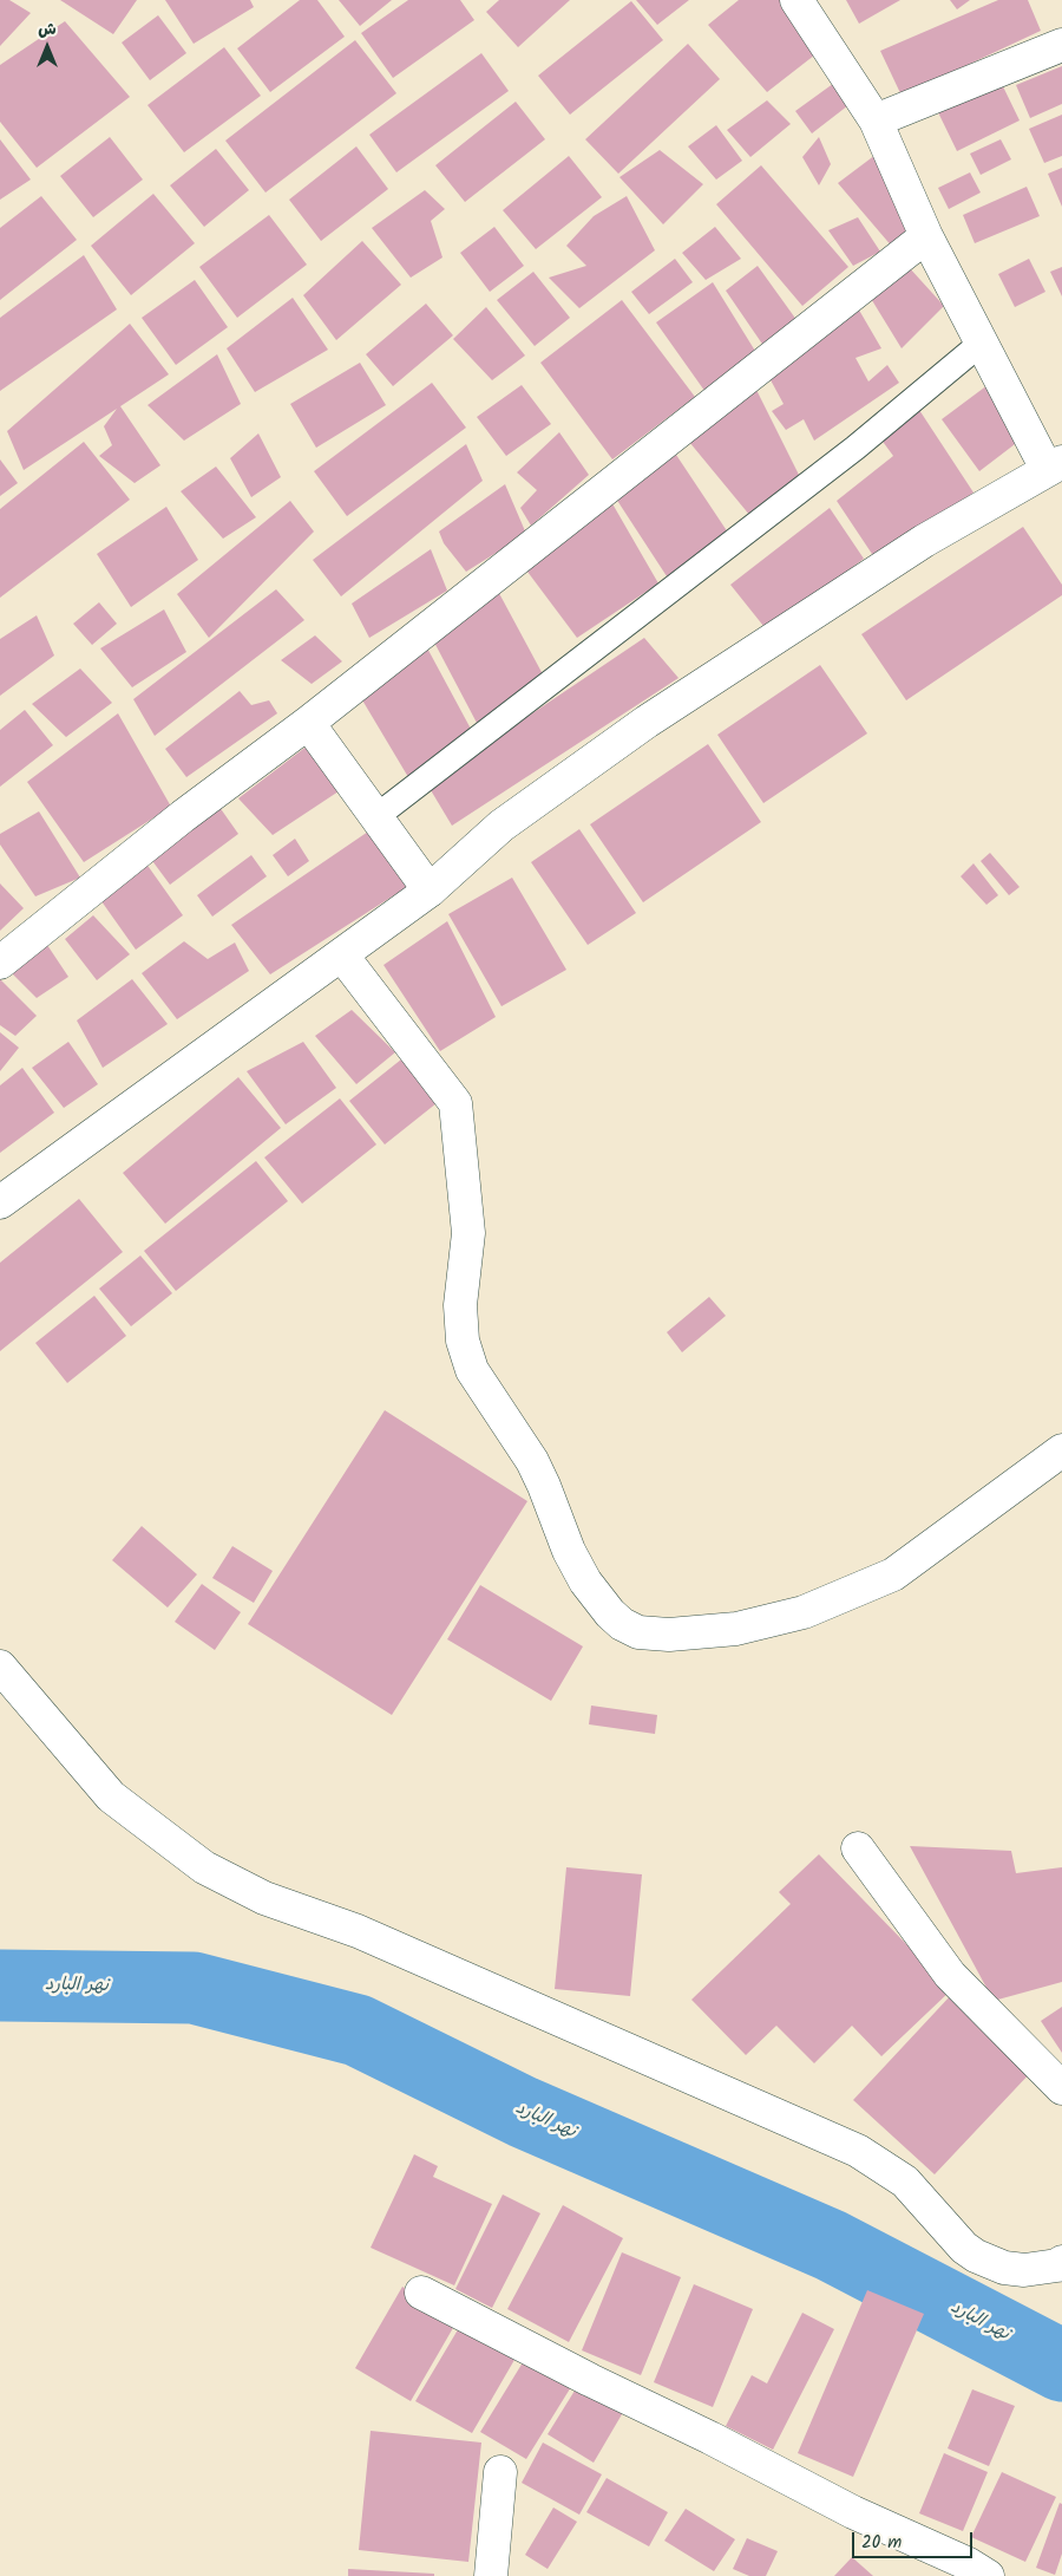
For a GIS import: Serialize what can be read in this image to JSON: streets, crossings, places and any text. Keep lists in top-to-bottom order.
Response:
{
  "water": ["نهر البارد"],
  "scale_bar": "20 m",
  "north": "top"
}
